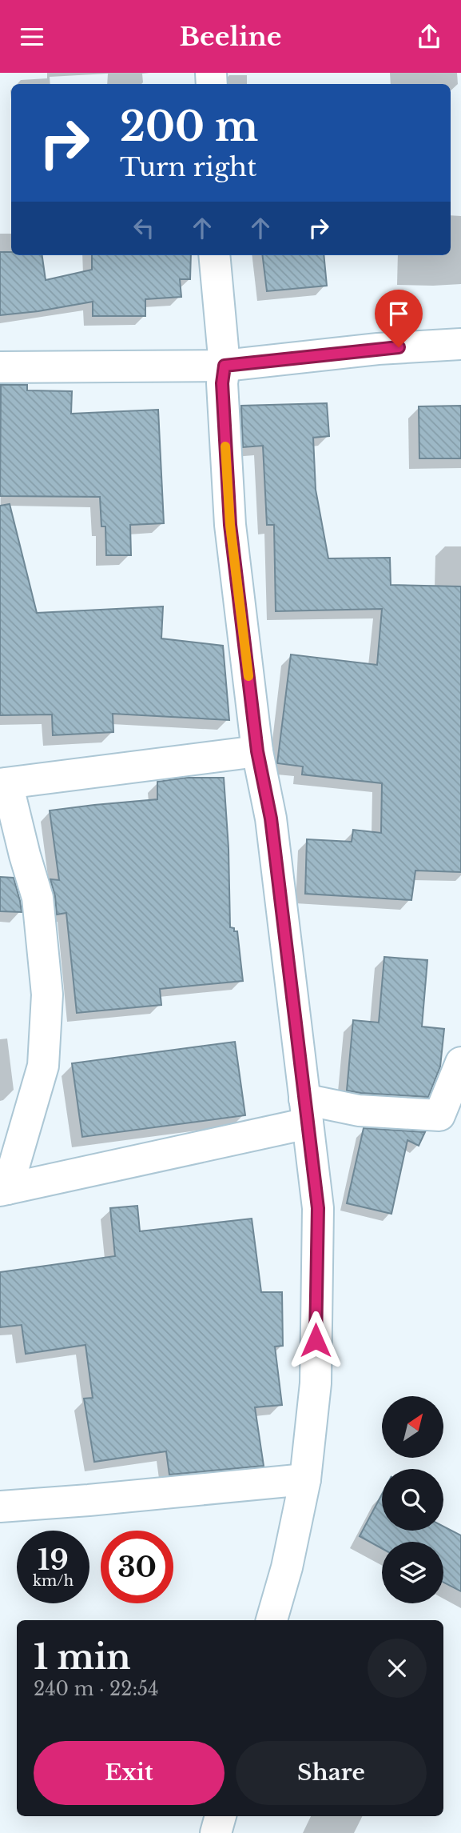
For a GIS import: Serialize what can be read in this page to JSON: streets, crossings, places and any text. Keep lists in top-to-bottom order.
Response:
{
  "north": "top right",
  "page": {
    "header": "Beeline",
    "turn": ["200 m", "Turn right"],
    "speed": "19 km/h",
    "limit": "30",
    "heading": ["1 min", "240 m · 22:54"],
    "buttons": ["Exit", "Share"]
  }
}
